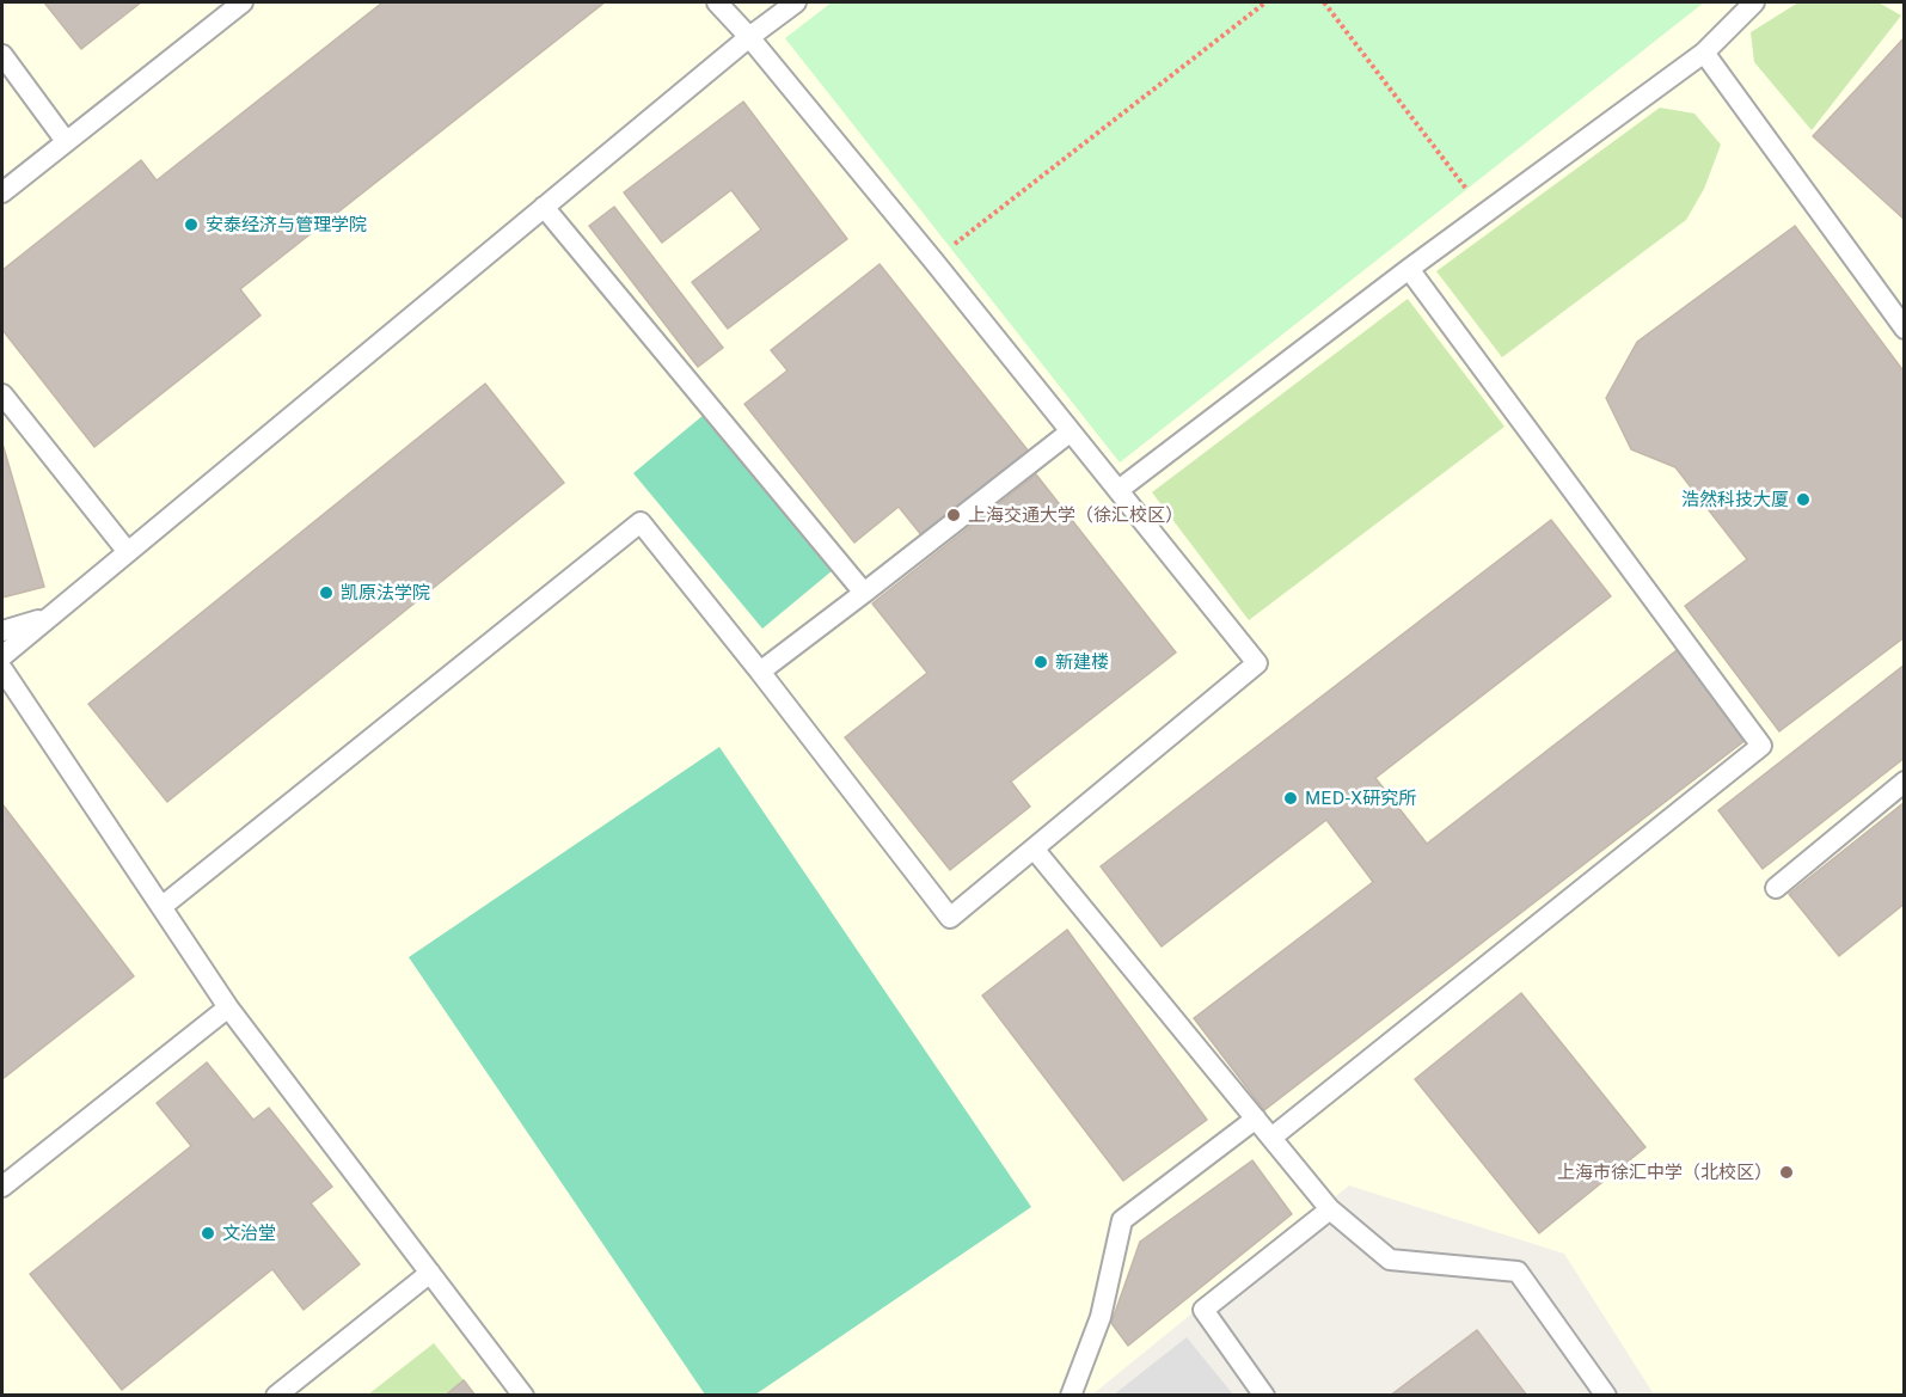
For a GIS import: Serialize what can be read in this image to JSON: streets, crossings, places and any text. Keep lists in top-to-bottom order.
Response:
{
  "places": [
    "安泰经济与管理学院",
    "浩然科技大厦",
    "上海交通大学（徐汇校区）",
    "凯原法学院",
    "新建楼",
    "MED-X研究所",
    "上海市徐汇中学（北校区）",
    "文治堂"
  ]
}
